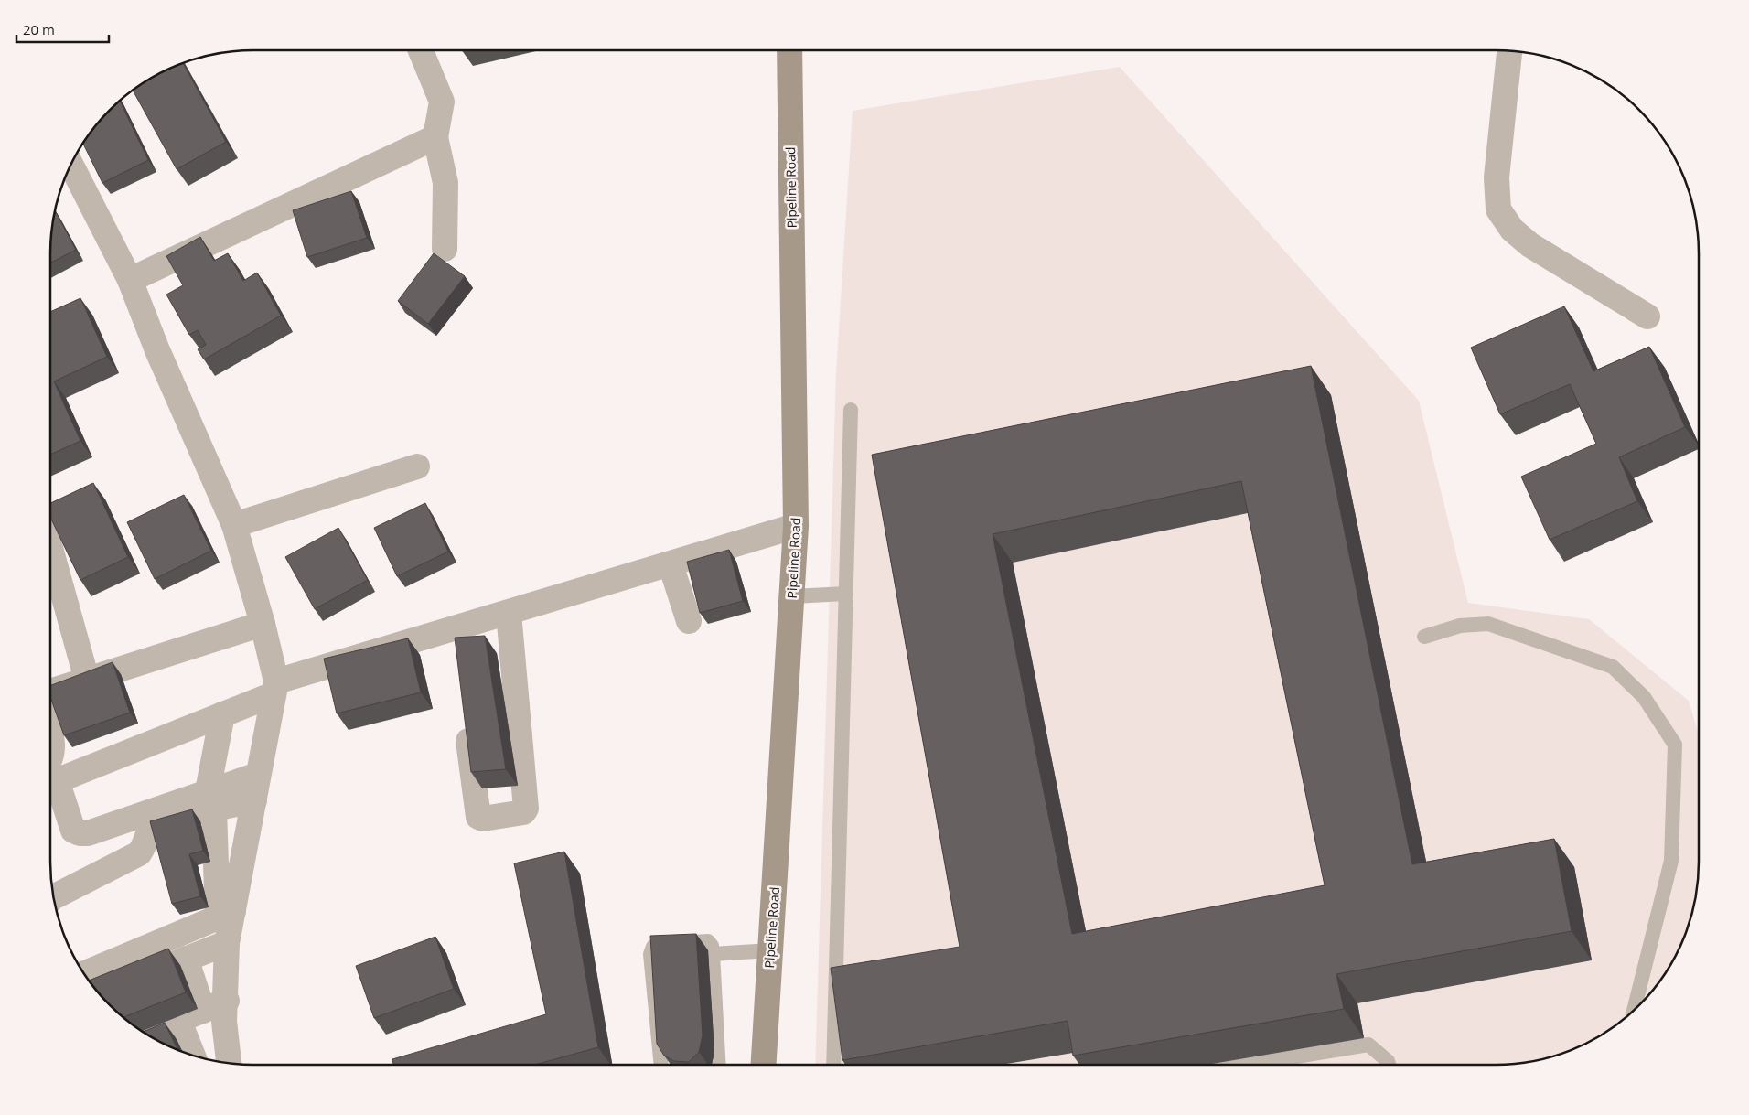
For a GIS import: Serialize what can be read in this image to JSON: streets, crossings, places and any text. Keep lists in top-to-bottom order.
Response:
{
  "streets": {
    "street": ["Pipeline Road"]
  },
  "scale_bar": "20 m"
}
